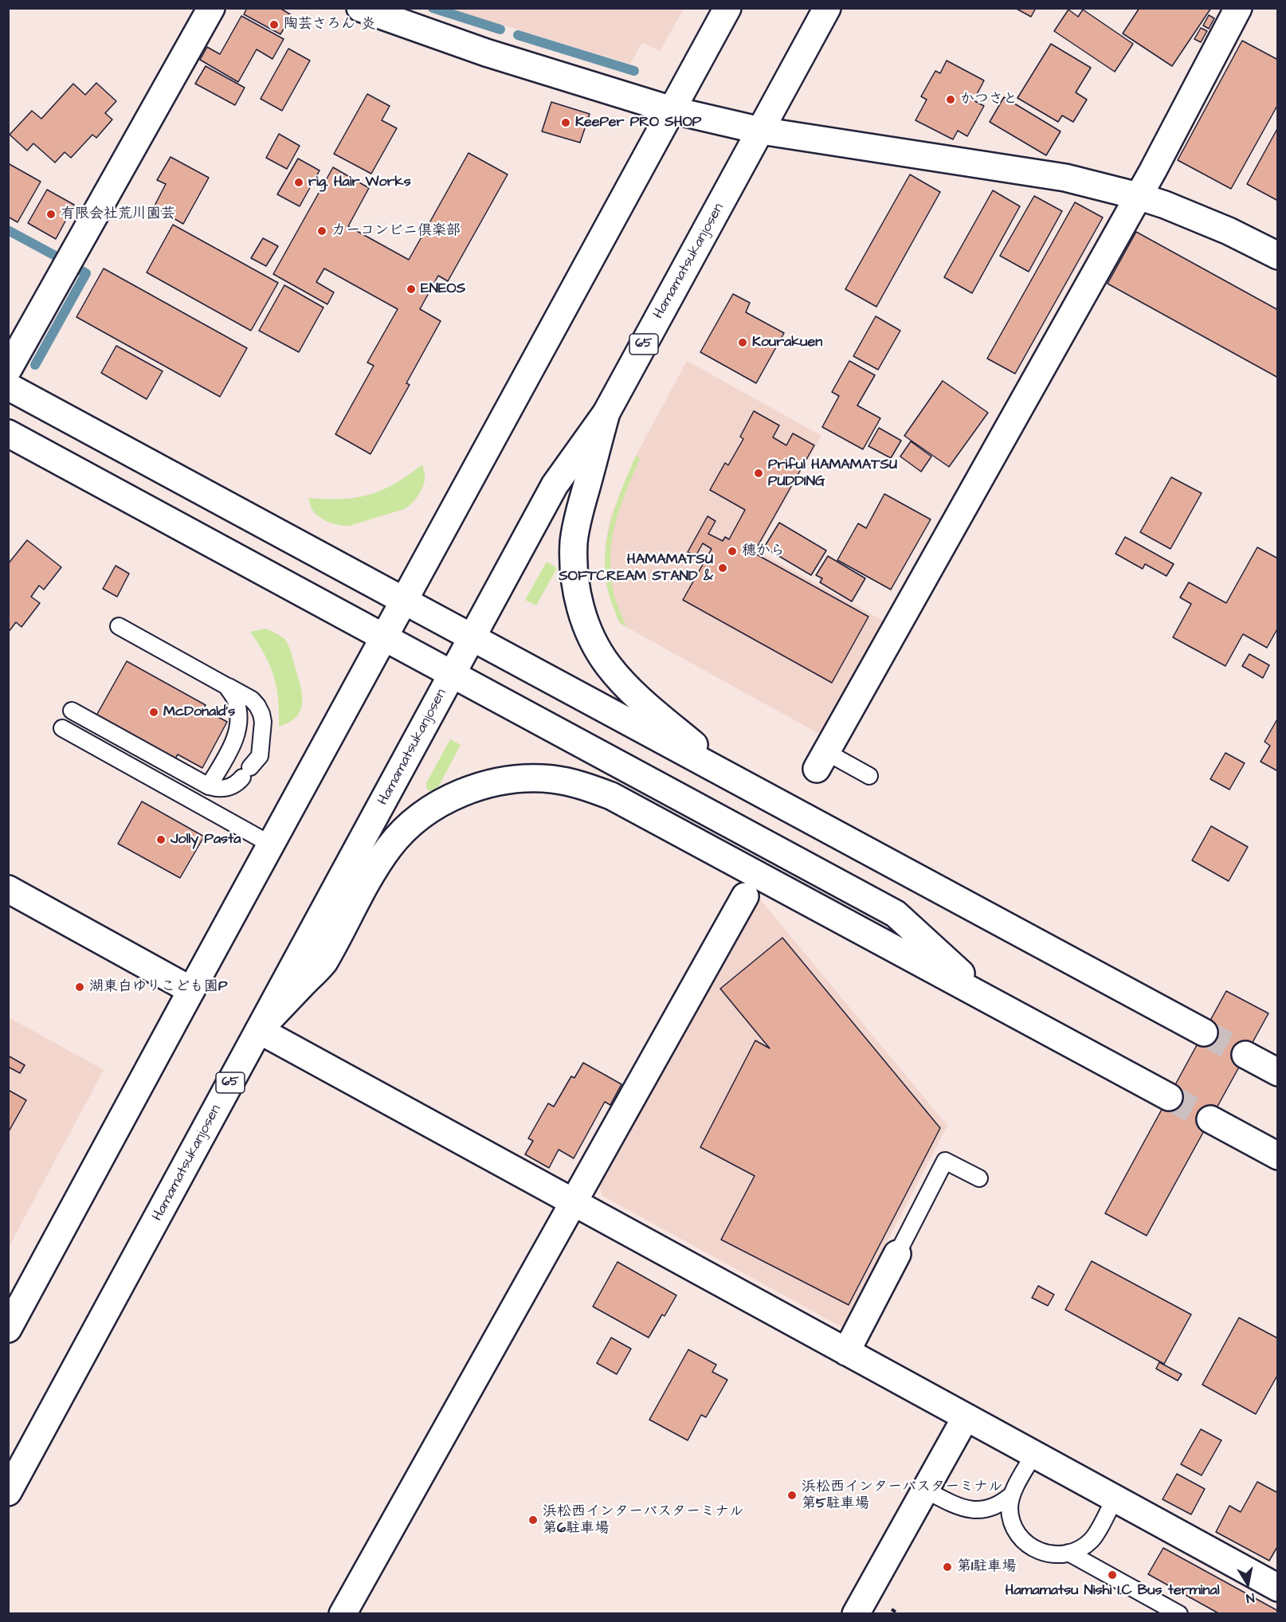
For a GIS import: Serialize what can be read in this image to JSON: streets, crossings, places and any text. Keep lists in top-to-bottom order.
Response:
{
  "streets": {
    "main road": ["Hamamatsukanjosen", "65"]
  },
  "places": [
    "陶芸さろん 炎",
    "かつさと",
    "KeePer PRO SHOP",
    "rig. Hair Works",
    "有限会社荒川園芸",
    "カーコンビニ倶楽部",
    "ENEOS",
    "Kourakuen",
    "Priful HAMAMATSU PUDDING",
    "穂から",
    "HAMAMATSU SOFTCREAM STAND &",
    "McDonald's",
    "Jolly Pasta",
    "湖東白ゆりこども園P",
    "浜松西インターバスターミナル 第5駐車場",
    "浜松西インターバスターミナル 第6駐車場",
    "第1駐車場",
    "Hamamatsu Nishi I.C Bus terminal"
  ],
  "north": "bottom"
}
